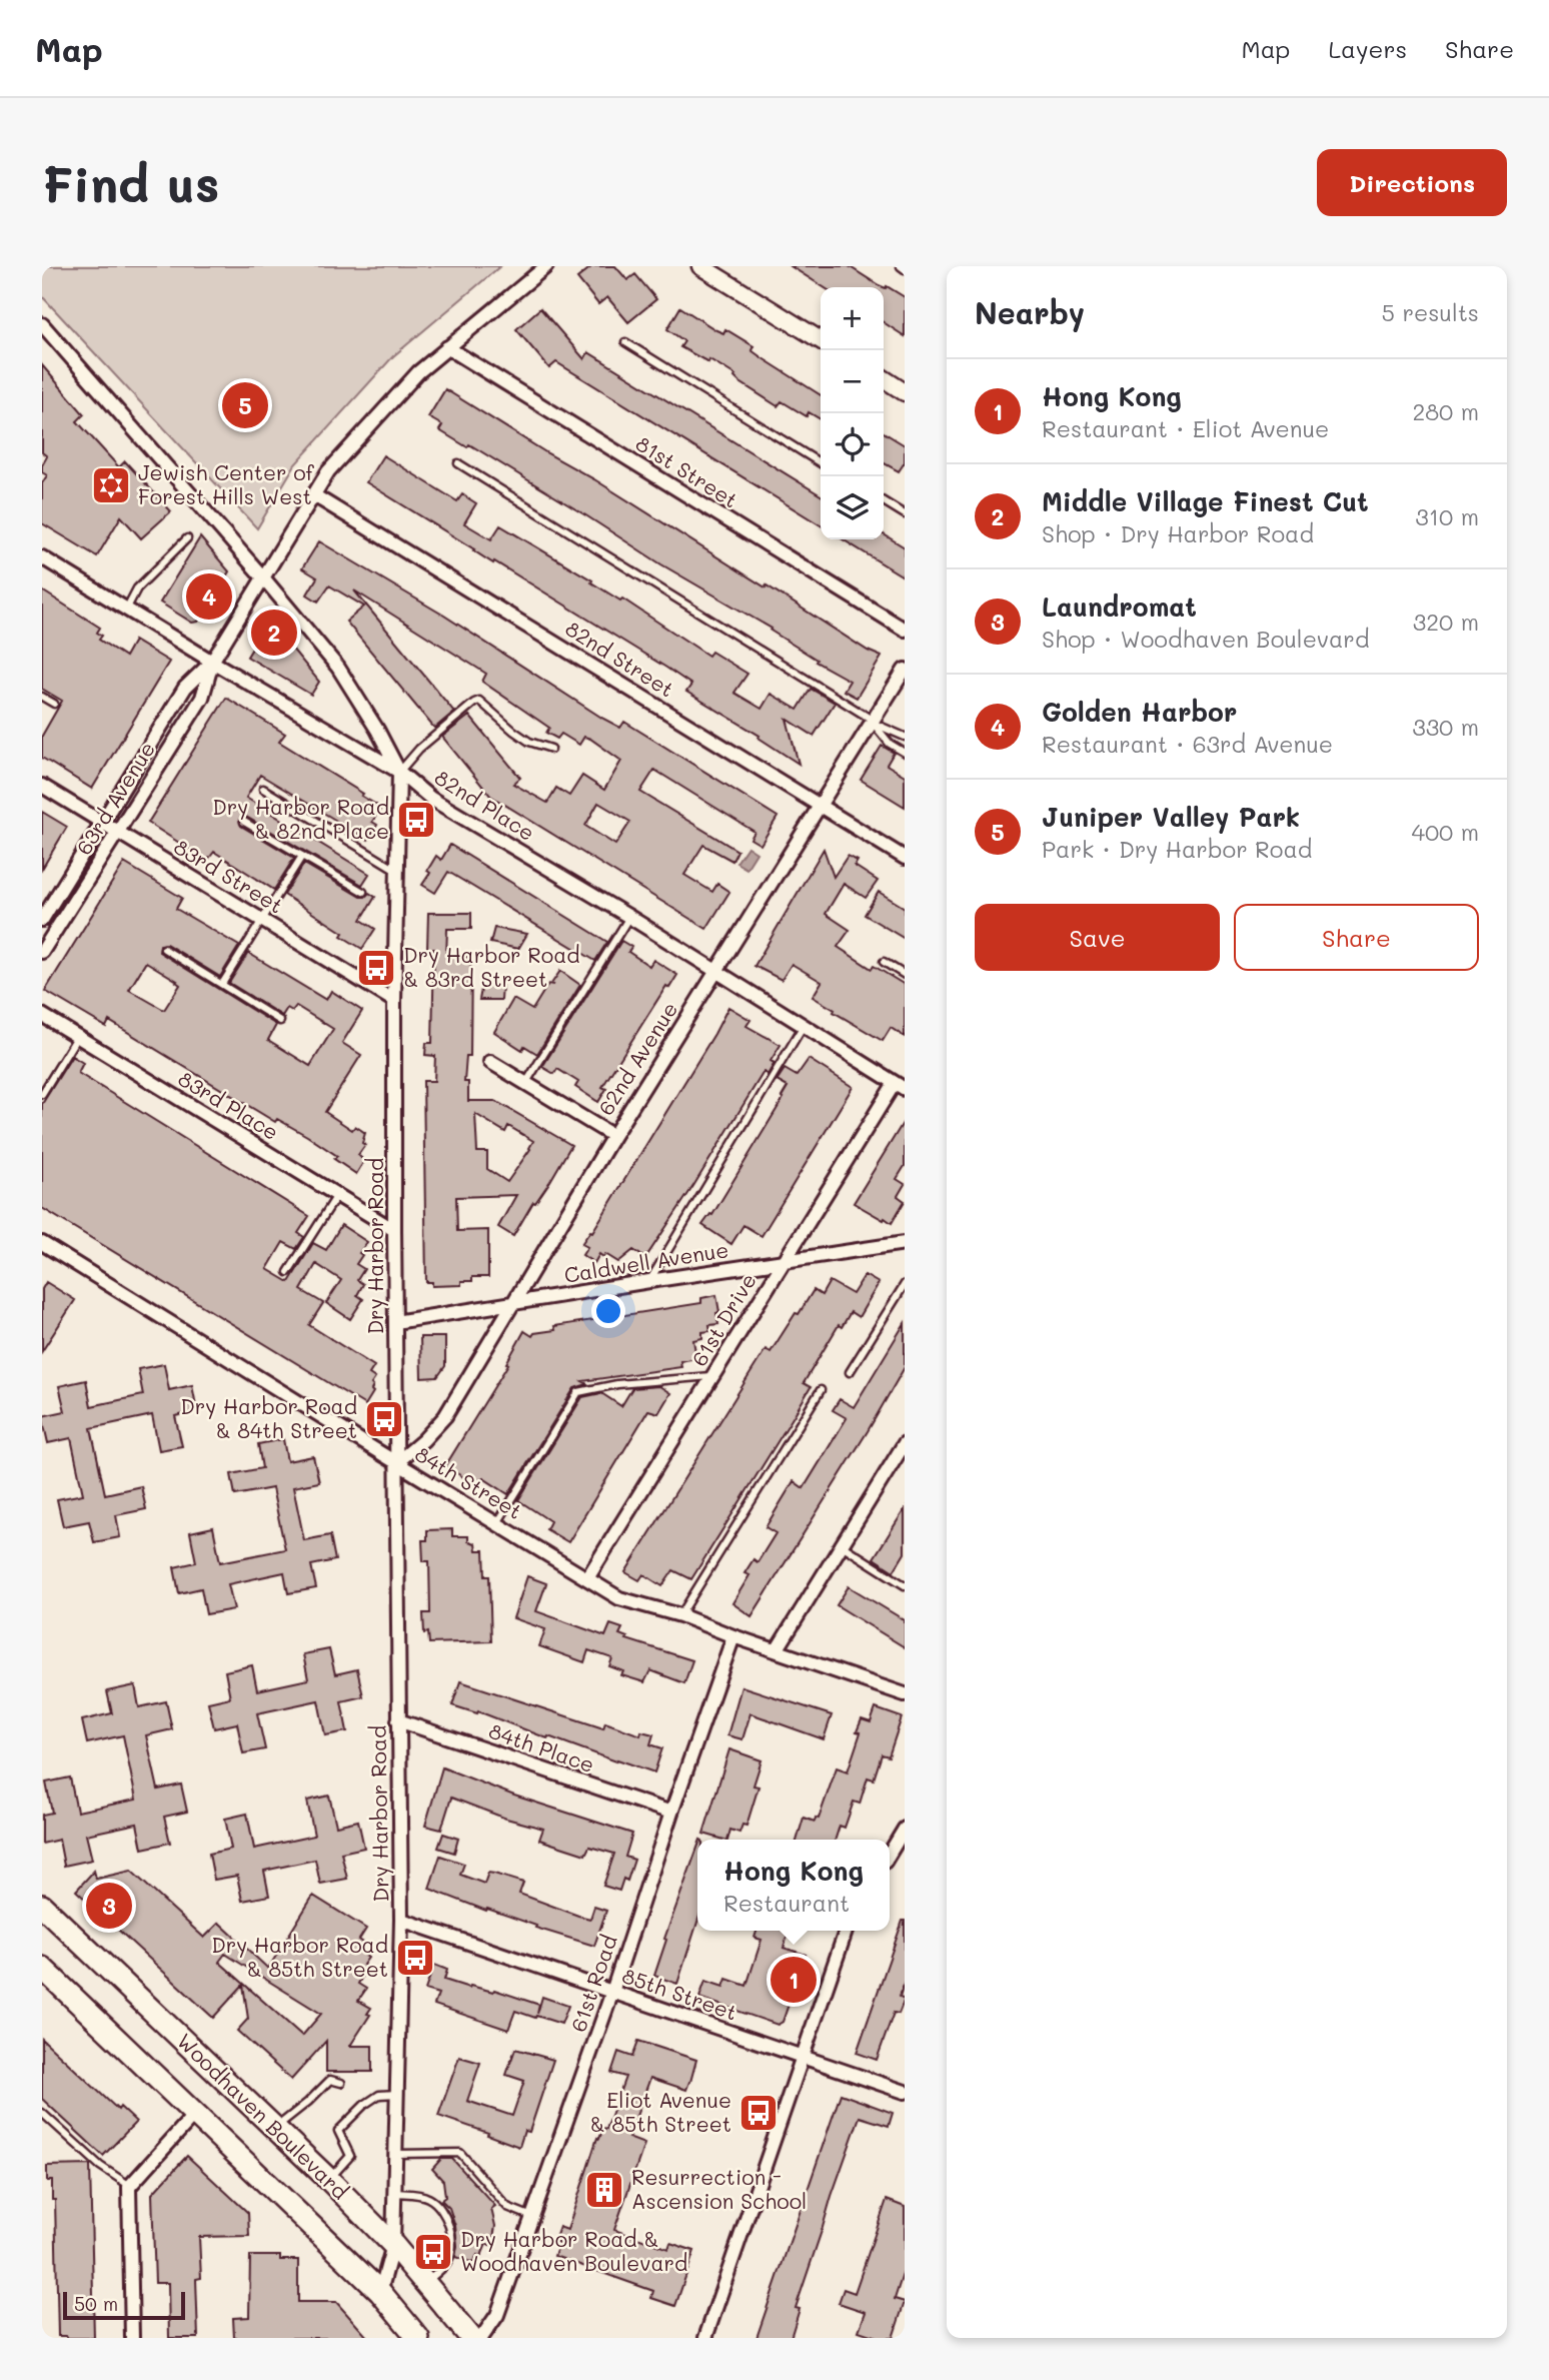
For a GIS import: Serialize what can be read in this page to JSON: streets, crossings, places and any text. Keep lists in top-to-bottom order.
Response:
{
  "streets": {
    "main road": ["Woodhaven Boulevard"],
    "street": [
      "81st Street",
      "82nd Street",
      "63rd Avenue",
      "82nd Place",
      "83rd Street",
      "62nd Avenue",
      "83rd Place",
      "Dry Harbor Road",
      "Caldwell Avenue",
      "61st Drive",
      "84th Street",
      "84th Place",
      "61st Road",
      "85th Street"
    ]
  },
  "crossings": [
    ["81st Street", "63rd Avenue"],
    ["82nd Street", "63rd Avenue"],
    ["82nd Street", "62nd Avenue"],
    ["63rd Avenue", "82nd Place"],
    ["63rd Avenue", "83rd Street"],
    ["63rd Avenue", "Dry Harbor Road"],
    ["82nd Place", "62nd Avenue"],
    ["82nd Place", "Dry Harbor Road"],
    ["82nd Place", "61st Drive"],
    ["83rd Street", "Dry Harbor Road"],
    ["62nd Avenue", "Dry Harbor Road"],
    ["62nd Avenue", "Caldwell Avenue"],
    ["62nd Avenue", "84th Street"],
    ["83rd Place", "Dry Harbor Road"],
    ["Dry Harbor Road", "Caldwell Avenue"],
    ["Dry Harbor Road", "84th Street"],
    ["Dry Harbor Road", "84th Place"],
    ["Dry Harbor Road", "85th Street"],
    ["Dry Harbor Road", "Woodhaven Boulevard"],
    ["Caldwell Avenue", "61st Drive"],
    ["61st Drive", "84th Street"],
    ["84th Street", "61st Road"],
    ["84th Place", "61st Road"],
    ["61st Road", "85th Street"]
  ],
  "places": {
    "synagogue": ["Jewish Center of Forest Hills West"],
    "bus stop": [
      "Dry Harbor Road & 82nd Place",
      "Dry Harbor Road & 83rd Street",
      "Dry Harbor Road & 84th Street",
      "Dry Harbor Road & 85th Street",
      "Eliot Avenue & 85th Street",
      "Dry Harbor Road & Woodhaven Boulevard"
    ],
    "building": ["Resurrection - Ascension School"]
  },
  "scale_bar": "50 m",
  "page": {
    "header": "Map",
    "nav": ["Map", "Layers", "Share"],
    "buttons": [
      "Directions",
      ["Save", "Share"]
    ],
    "title": "Find us",
    "heading": ["Nearby", "5 results"],
    "map_buttons": ["+", "−"],
    "list": [
      {
        "mark": "1",
        "name": "Hong Kong",
        "note": "Restaurant · Eliot Avenue",
        "value": "280 m"
      },
      {
        "mark": "2",
        "name": "Middle Village Finest Cut",
        "note": "Shop · Dry Harbor Road",
        "value": "310 m"
      },
      {
        "mark": "3",
        "name": "Laundromat",
        "note": "Shop · Woodhaven Boulevard",
        "value": "320 m"
      },
      {
        "mark": "4",
        "name": "Golden Harbor",
        "note": "Restaurant · 63rd Avenue",
        "value": "330 m"
      },
      {
        "mark": "5",
        "name": "Juniper Valley Park",
        "note": "Park · Dry Harbor Road",
        "value": "400 m"
      }
    ],
    "pins": [
      "5",
      "4",
      "2",
      "3",
      "1"
    ],
    "popup": ["Hong Kong", "Restaurant"],
    "scale": "50 m"
  }
}
